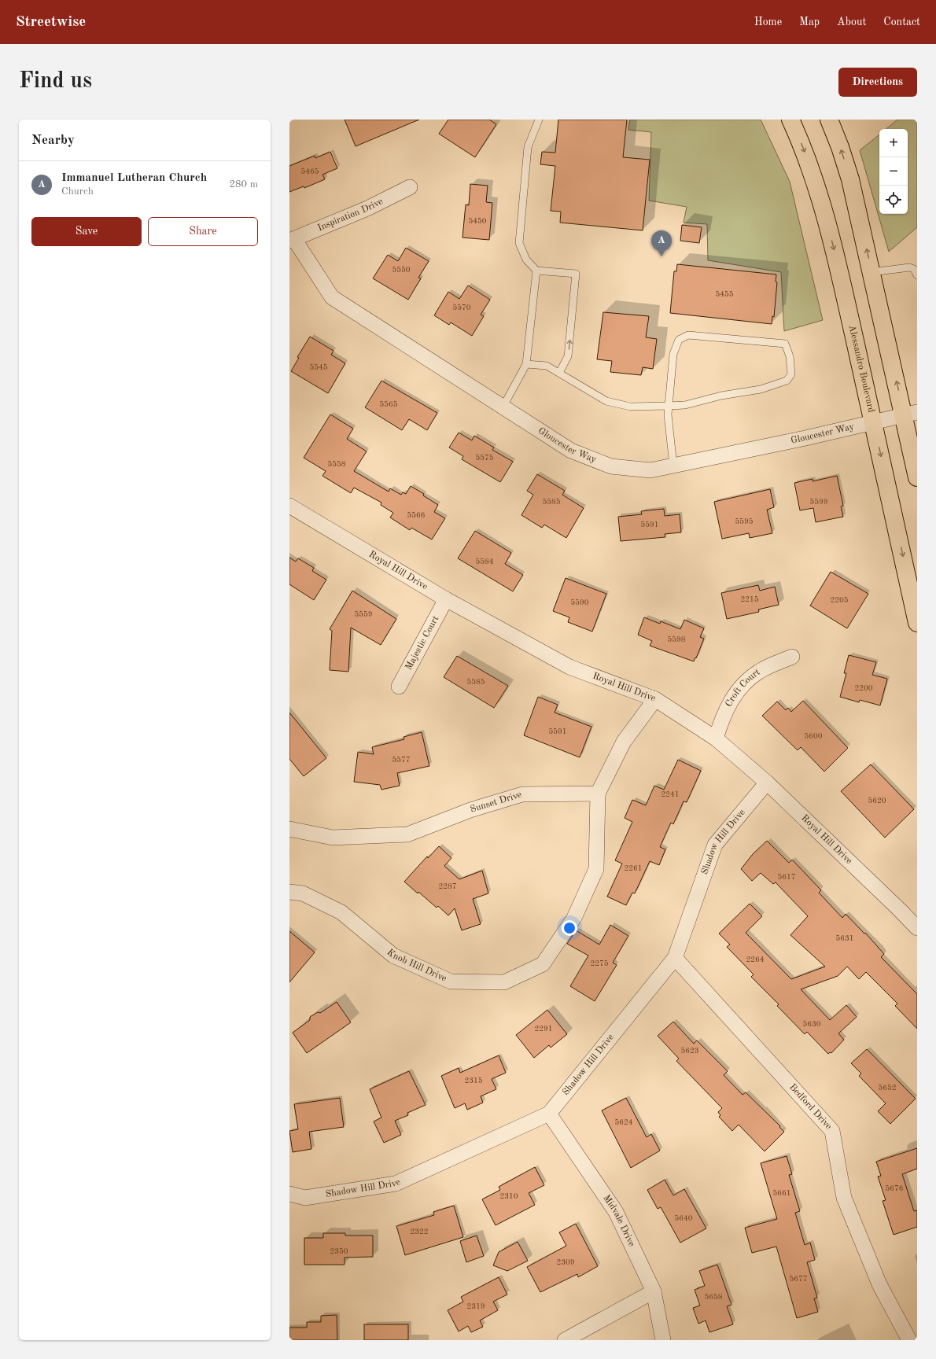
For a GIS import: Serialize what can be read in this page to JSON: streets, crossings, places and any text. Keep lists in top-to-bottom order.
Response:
{
  "streets": {
    "main road": ["Alessandro Boulevard"],
    "street": [
      "Inspiration Drive",
      "Gloucester Way",
      "Royal Hill Drive",
      "Majestic Court",
      "Croft Court",
      "Sunset Drive",
      "Shadow Hill Drive",
      "Knob Hill Drive",
      "Bedford Drive",
      "Midvale Drive"
    ]
  },
  "crossings": [
    ["Inspiration Drive", "Gloucester Way"],
    ["Alessandro Boulevard", "Gloucester Way"],
    ["Royal Hill Drive", "Majestic Court"],
    ["Royal Hill Drive", "Croft Court"],
    ["Royal Hill Drive", "Shadow Hill Drive"],
    ["Sunset Drive", "Knob Hill Drive"],
    ["Shadow Hill Drive", "Bedford Drive"],
    ["Shadow Hill Drive", "Midvale Drive"]
  ],
  "house_numbers": [
    "5465",
    "5450",
    "5550",
    "5455",
    "5570",
    "5545",
    "5565",
    "5575",
    "5558",
    "5585",
    "5599",
    "5566",
    "5595",
    "5591",
    "5584",
    "2215",
    "2205",
    "5590",
    "5559",
    "5598",
    "5585",
    "2200",
    "5591",
    "5600",
    "5577",
    "2241",
    "5620",
    "2261",
    "5617",
    "2287",
    "5631",
    "2264",
    "2275",
    "5630",
    "2291",
    "5623",
    "2315",
    "5652",
    "5624",
    "5676",
    "5661",
    "2310",
    "5640",
    "2322",
    "2350",
    "2309",
    "5677",
    "5658",
    "2319"
  ],
  "page": {
    "header": "Streetwise",
    "nav": [
      "Home",
      "Map",
      "About",
      "Contact"
    ],
    "buttons": [
      "Directions",
      ["Save", "Share"]
    ],
    "title": "Find us",
    "heading": "Nearby",
    "map_buttons": ["+", "−"],
    "list": [
      {
        "mark": "A",
        "name": "Immanuel Lutheran Church",
        "note": "Church",
        "value": "280 m"
      }
    ],
    "pins": "A"
  }
}
